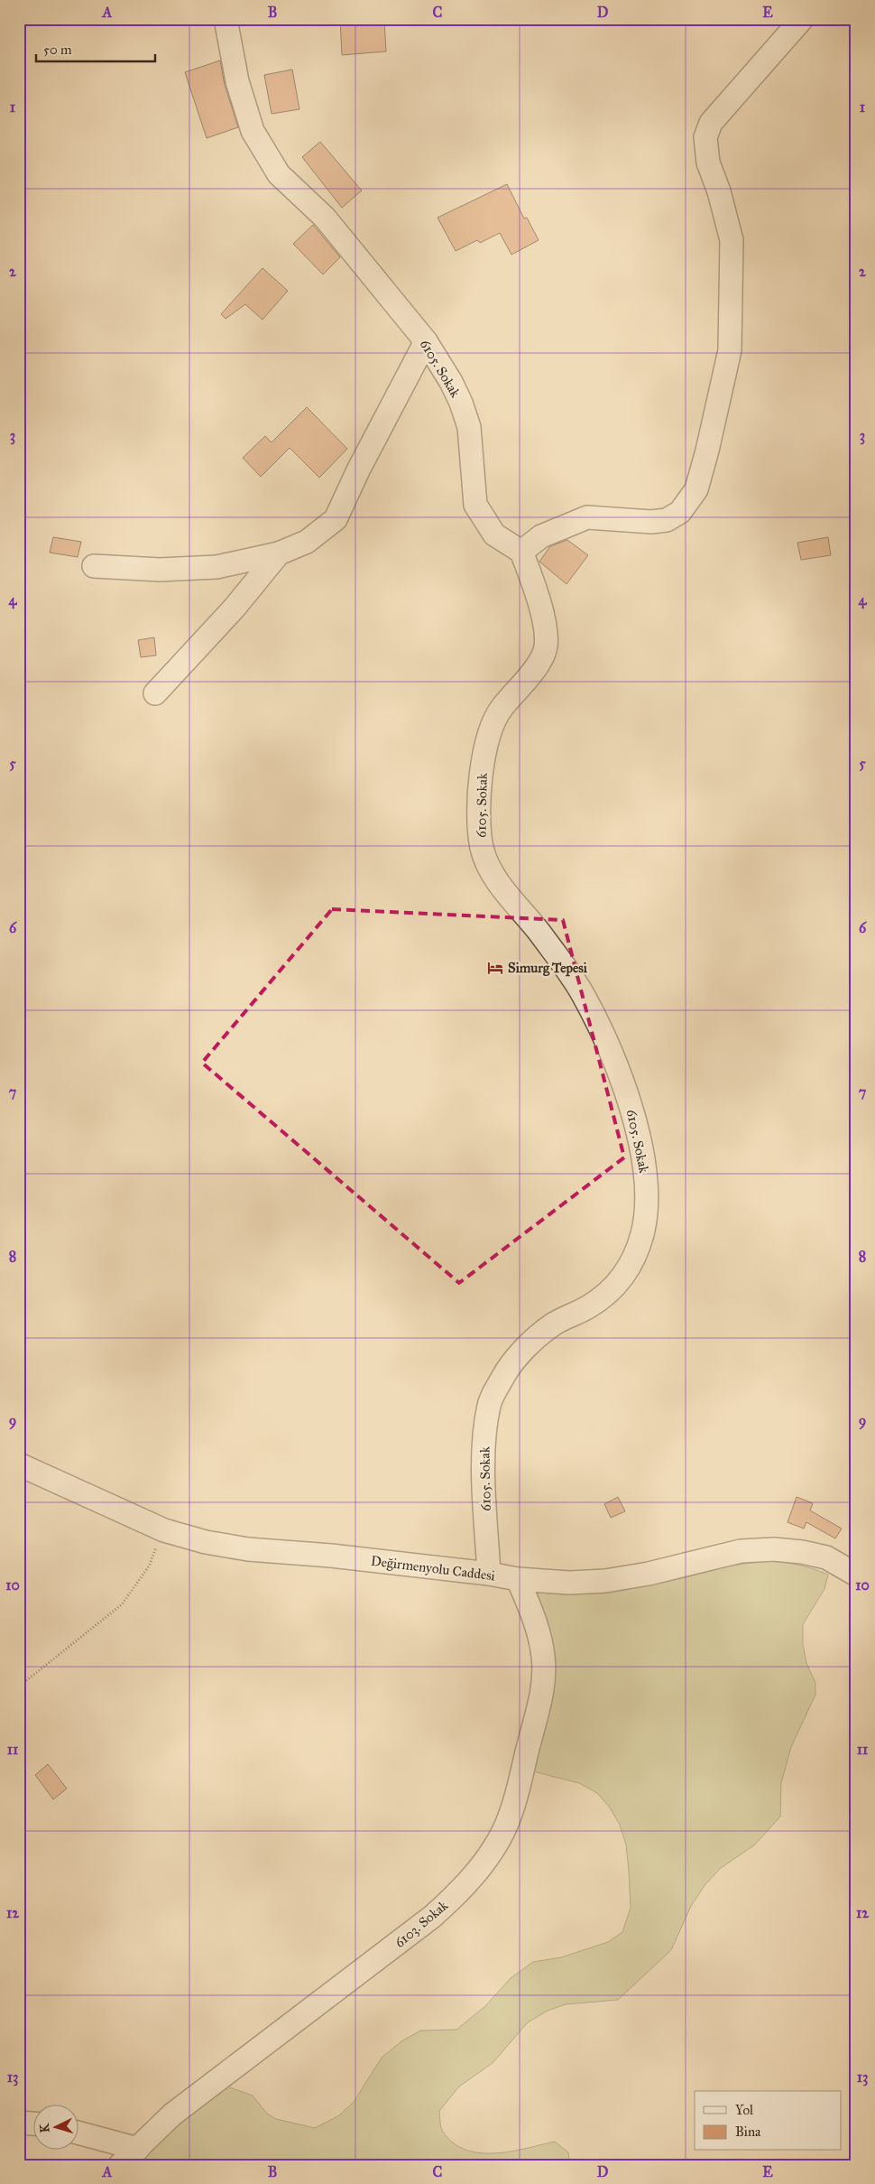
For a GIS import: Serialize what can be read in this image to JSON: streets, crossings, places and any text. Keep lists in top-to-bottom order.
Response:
{
  "streets": {
    "street": ["6105. Sokak", "Değirmenyolu Caddesi", "6103. Sokak"]
  },
  "crossings": [
    ["6105. Sokak", "Değirmenyolu Caddesi"],
    ["Değirmenyolu Caddesi", "6103. Sokak"]
  ],
  "places": {
    "hotel": ["Simurg Tepesi"]
  },
  "legend": ["Yol", "Bina"],
  "scale_bar": "50 m",
  "north": "left",
  "grid": {
    "columns": [
      "A",
      "B",
      "C",
      "D",
      "E"
    ],
    "rows": [
      "1",
      "2",
      "3",
      "4",
      "5",
      "6",
      "7",
      "8",
      "9",
      "10",
      "11",
      "12",
      "13"
    ]
  }
}
